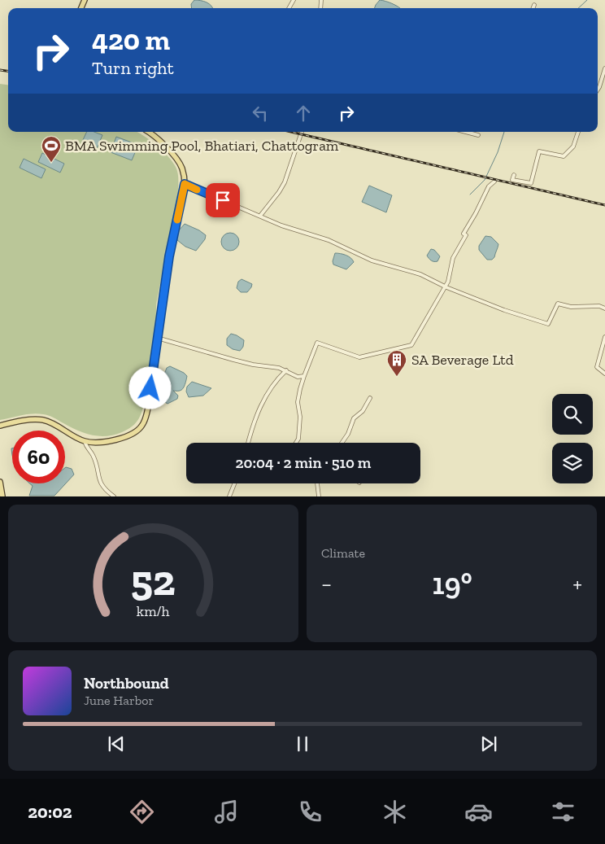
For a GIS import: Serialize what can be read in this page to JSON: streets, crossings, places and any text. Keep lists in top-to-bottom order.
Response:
{
  "places": {
    "sports": ["BMA Swimming Pool, Bhatiari, Chattogram"],
    "building": ["SA Beverage Ltd"]
  },
  "page": {
    "turn": ["420 m", "Turn right"],
    "limit": "60",
    "trip": "20:04 · 2 min · 510 m",
    "tile": "Climate",
    "heat": ["−", "19°", "+"],
    "song": ["Northbound", "June Harbor"],
    "tabs": "20:02",
    "gauge": ["52", "km/h"]
  }
}
